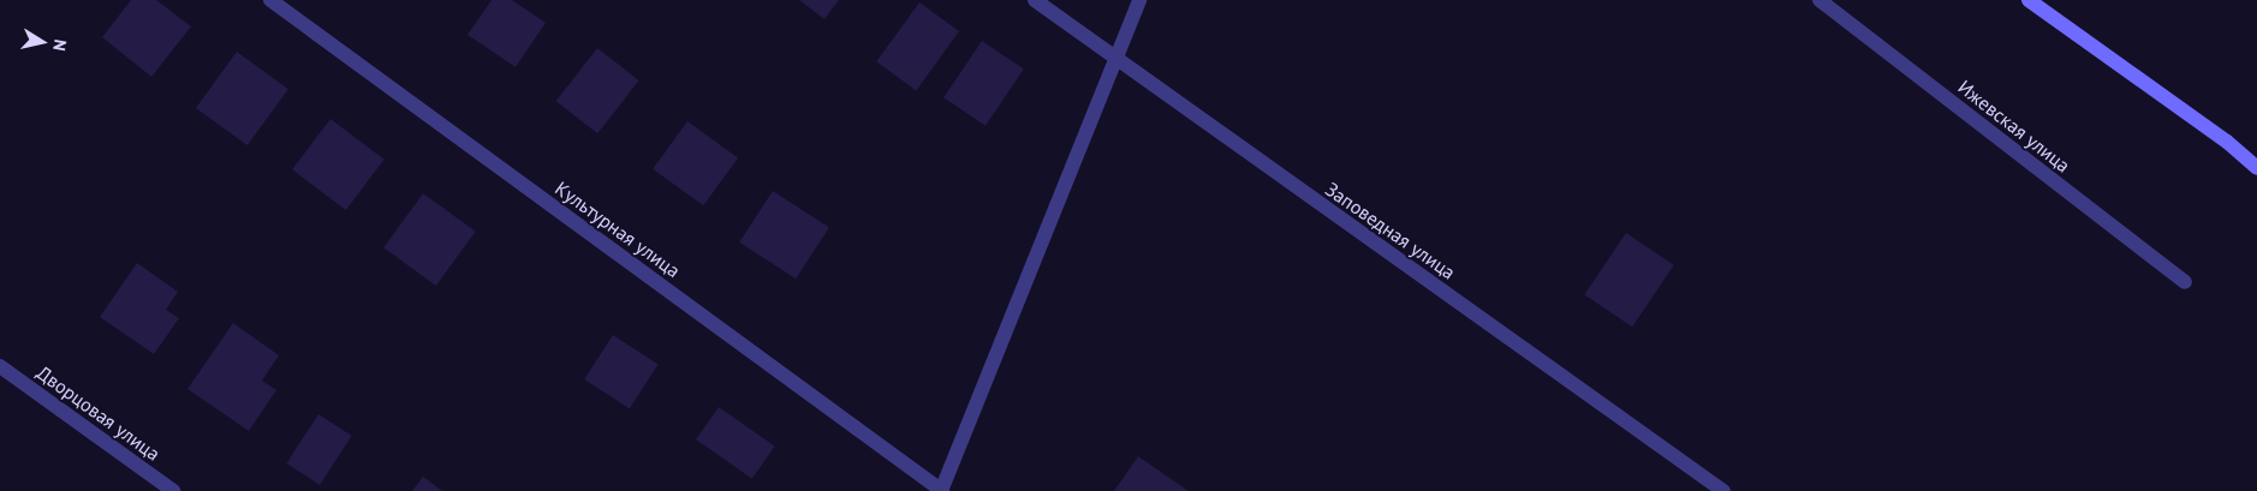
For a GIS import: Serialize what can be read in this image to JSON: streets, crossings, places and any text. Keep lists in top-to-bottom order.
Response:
{
  "streets": {
    "street": [
      "Ижевская улица",
      "Культурная улица",
      "Заповедная улица",
      "Дворцовая улица"
    ]
  },
  "north": "right"
}
